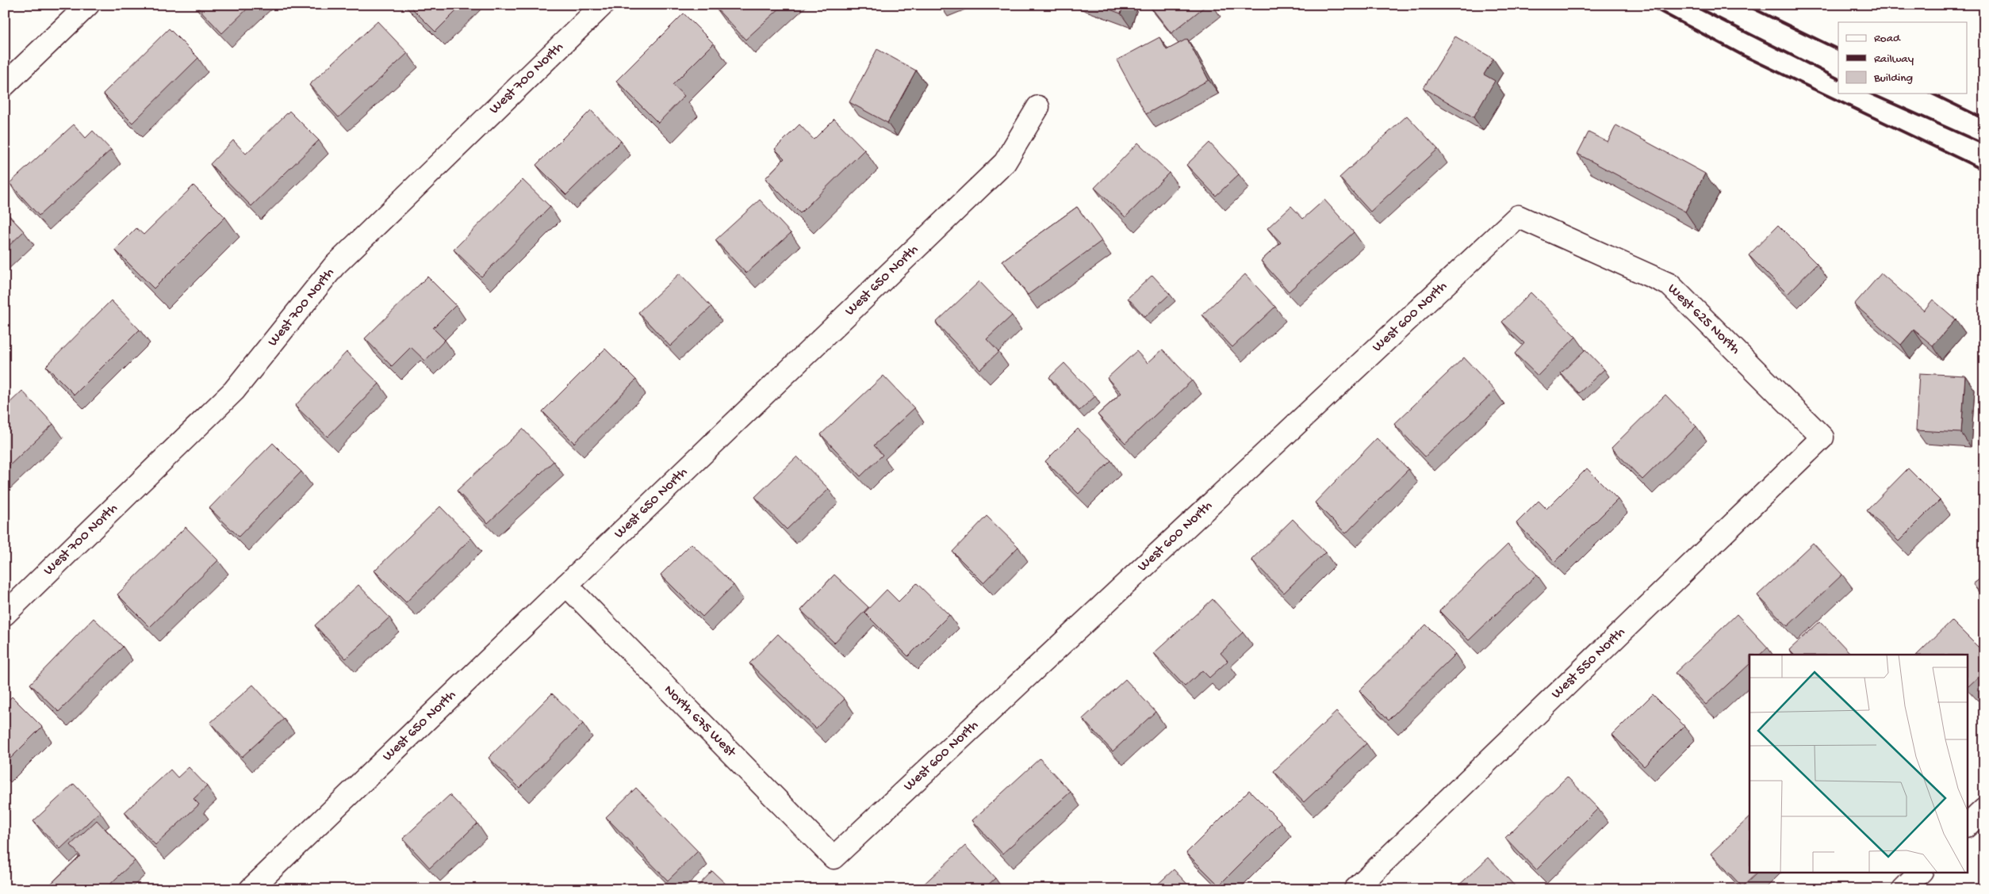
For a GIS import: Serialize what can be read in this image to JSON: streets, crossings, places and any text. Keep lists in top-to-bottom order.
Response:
{
  "streets": {
    "street": [
      "West 700 North",
      "West 650 North",
      "West 600 North",
      "West 625 North",
      "West 550 North",
      "North 675 West"
    ]
  },
  "crossings": [
    ["West 650 North", "North 675 West"],
    ["West 600 North", "West 625 North"],
    ["West 600 North", "North 675 West"],
    ["West 625 North", "West 550 North"]
  ],
  "legend": ["Road", "Railway", "Building"]
}
